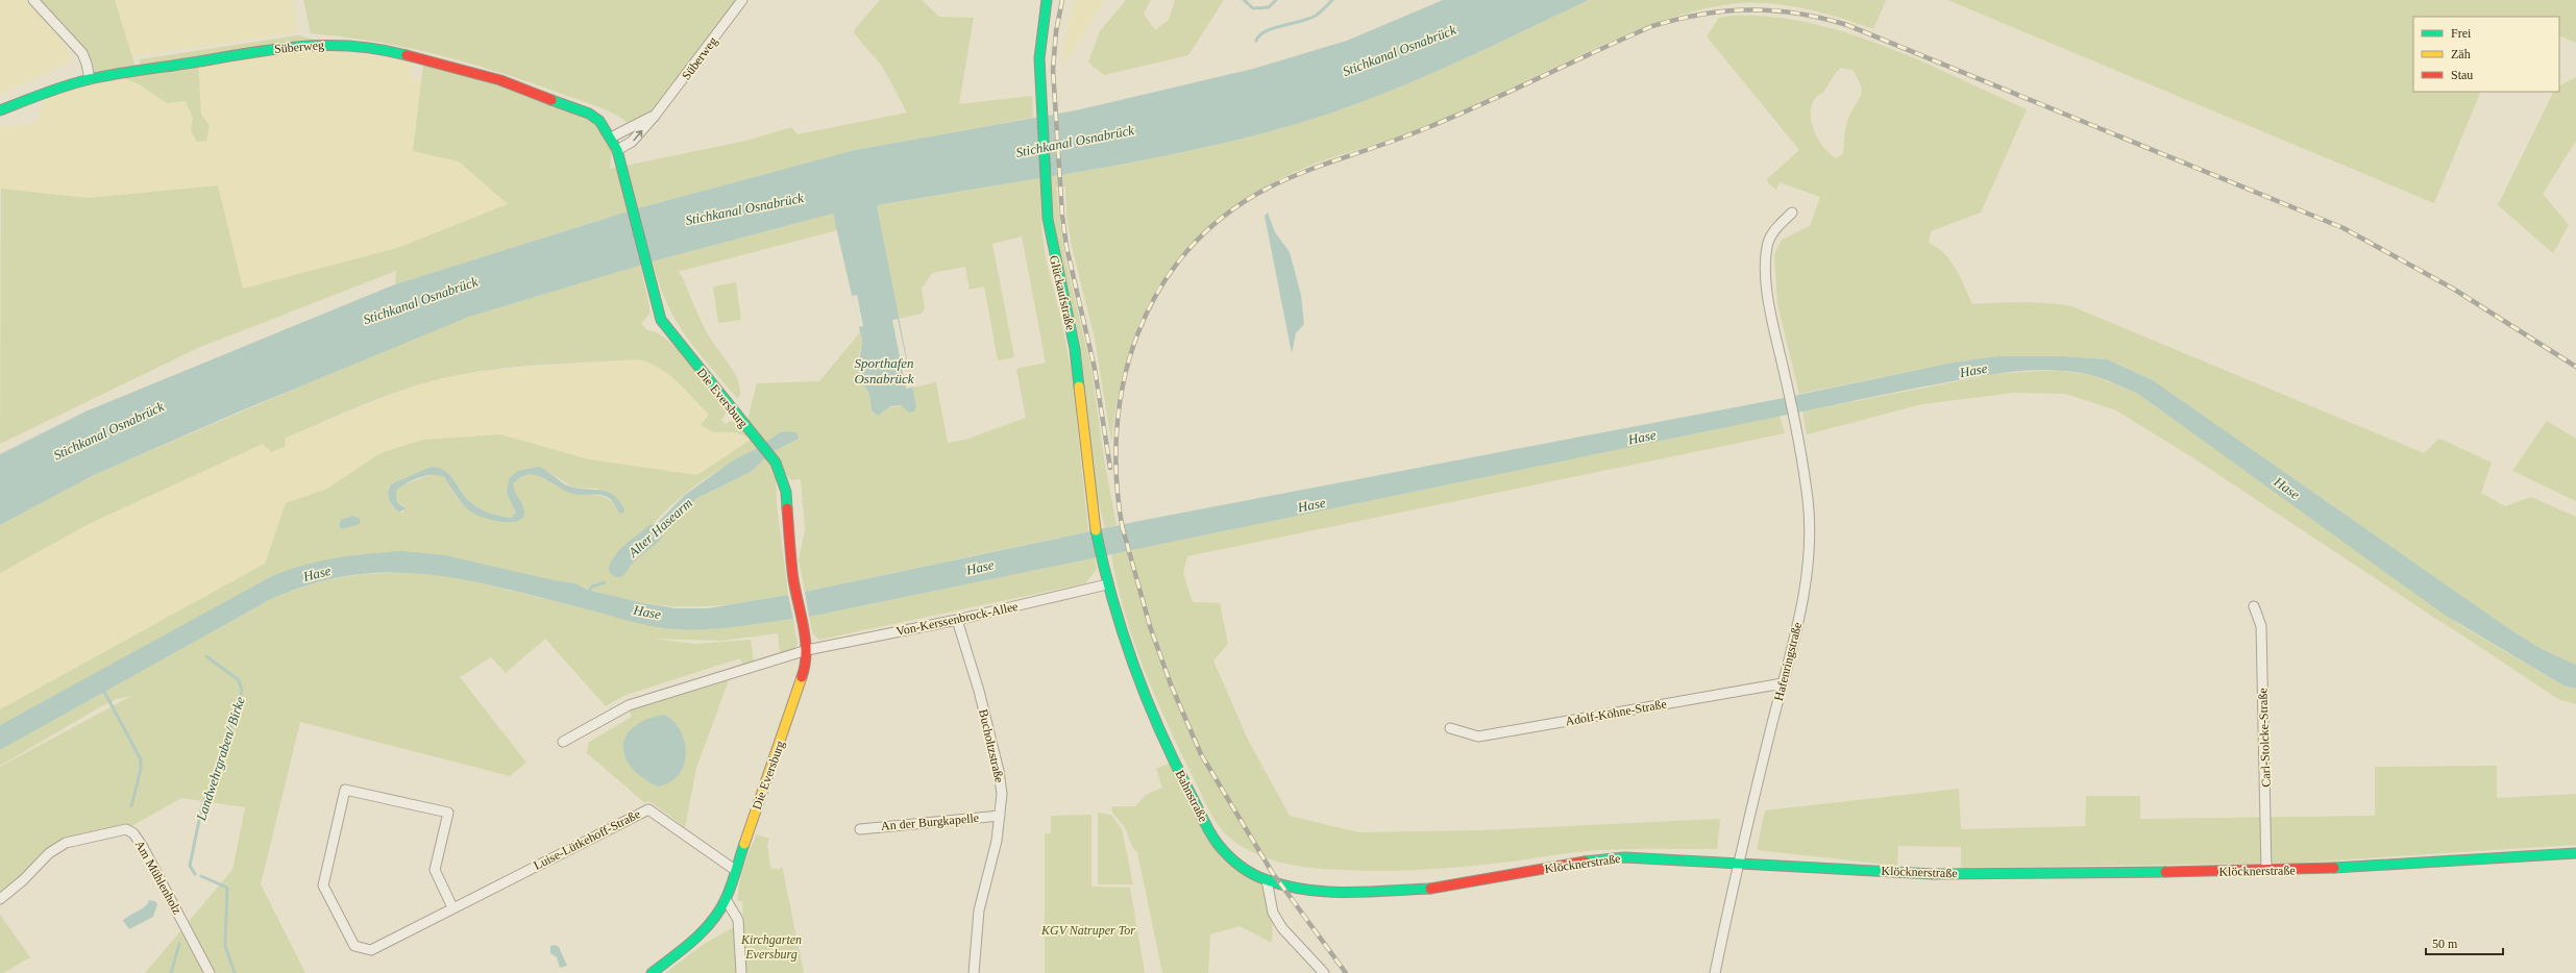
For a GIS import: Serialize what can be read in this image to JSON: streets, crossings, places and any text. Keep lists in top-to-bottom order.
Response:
{
  "streets": {
    "street": [
      "Süberweg",
      "Glückaufstraße",
      "Die Eversburg",
      "Von-Kerssenbrock-Allee",
      "Hafenringstraße",
      "Adolf-Köhne-Straße",
      "Carl-Stolcke-Straße",
      "Bucholtzstraße",
      "Bahnstraße",
      "An der Burgkapelle",
      "Luise-Lütkehoff-Straße",
      "Klöcknerstraße",
      "Am Mühlenholz"
    ]
  },
  "crossings": [
    ["Süberweg", "Die Eversburg"],
    ["Glückaufstraße", "Von-Kerssenbrock-Allee"],
    ["Glückaufstraße", "Bahnstraße"],
    ["Die Eversburg", "Von-Kerssenbrock-Allee"],
    ["Die Eversburg", "Luise-Lütkehoff-Straße"],
    ["Von-Kerssenbrock-Allee", "Bucholtzstraße"],
    ["Von-Kerssenbrock-Allee", "Bahnstraße"],
    ["Hafenringstraße", "Adolf-Köhne-Straße"],
    ["Hafenringstraße", "Klöcknerstraße"],
    ["Carl-Stolcke-Straße", "Klöcknerstraße"],
    ["Bucholtzstraße", "An der Burgkapelle"],
    ["Bahnstraße", "Klöcknerstraße"]
  ],
  "water": [
    "Stichkanal Osnabrück",
    "Sporthafen Osnabrück",
    "Hase",
    "Alter Hasearm",
    "Landwehrgraben/ Birke"
  ],
  "parks": ["KGV Natruper Tor", "Kirchgarten Eversburg"],
  "legend": ["Frei", "Zäh", "Stau"],
  "scale_bar": "50 m"
}
